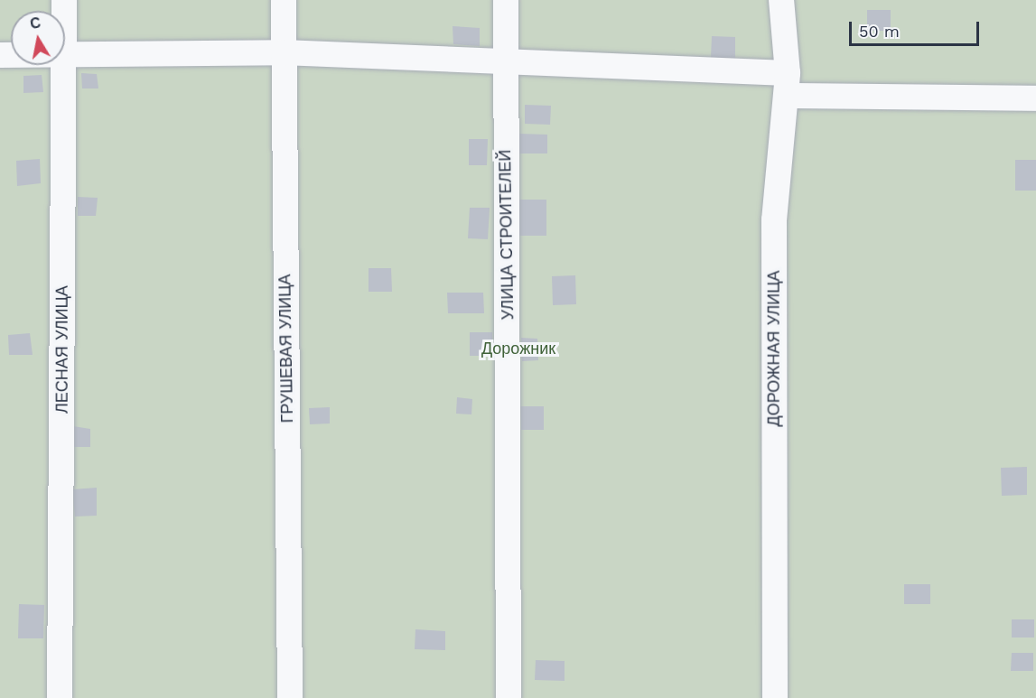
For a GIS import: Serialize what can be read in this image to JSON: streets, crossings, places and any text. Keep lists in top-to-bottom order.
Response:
{
  "streets": {
    "street": [
      "УЛИЦА СТРОИТЕЛЕЙ",
      "ГРУШЕВАЯ УЛИЦА",
      "ДОРОЖНАЯ УЛИЦА",
      "ЛЕСНАЯ УЛИЦА"
    ]
  },
  "parks": ["Дорожник"],
  "scale_bar": "50 m",
  "north": "top"
}
